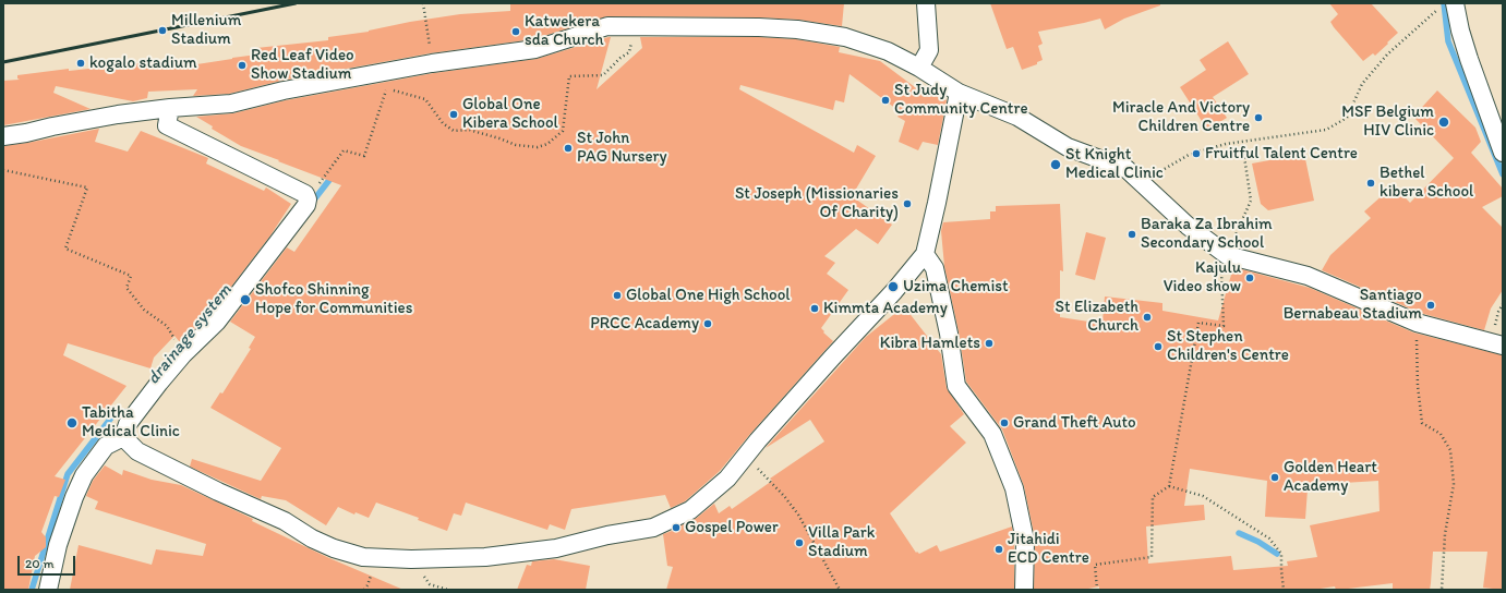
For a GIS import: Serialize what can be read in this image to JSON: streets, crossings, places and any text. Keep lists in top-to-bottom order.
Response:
{
  "water": ["drainage system"],
  "places": [
    "Millenium Stadium",
    "Katwekera sda Church",
    "kogalo stadium",
    "Red Leaf Video Show Stadium",
    "St Judy Community Centre",
    "Global One Kibera School",
    "Miracle And Victory Children Centre",
    "MSF Belgium HIV Clinic",
    "St John PAG Nursery",
    "Fruitful Talent Centre",
    "St Knight Medical Clinic",
    "Bethel kibera School",
    "St Joseph (Missionaries Of Charity)",
    "Baraka Za Ibrahim Secondary School",
    "Kajulu Video show",
    "Uzima Chemist",
    "Global One High School",
    "Shofco Shinning Hope for Communities",
    "Santiago Bernabeau Stadium",
    "Kimmta Academy",
    "St Elizabeth Church",
    "PRCC Academy",
    "Kibra Hamlets",
    "St Stephen Children's Centre",
    "Tabitha Medical Clinic",
    "Grand Theft Auto",
    "Golden Heart Academy",
    "Gospel Power",
    "Villa Park Stadium",
    "Jitahidi ECD Centre"
  ],
  "scale_bar": "20 m"
}
